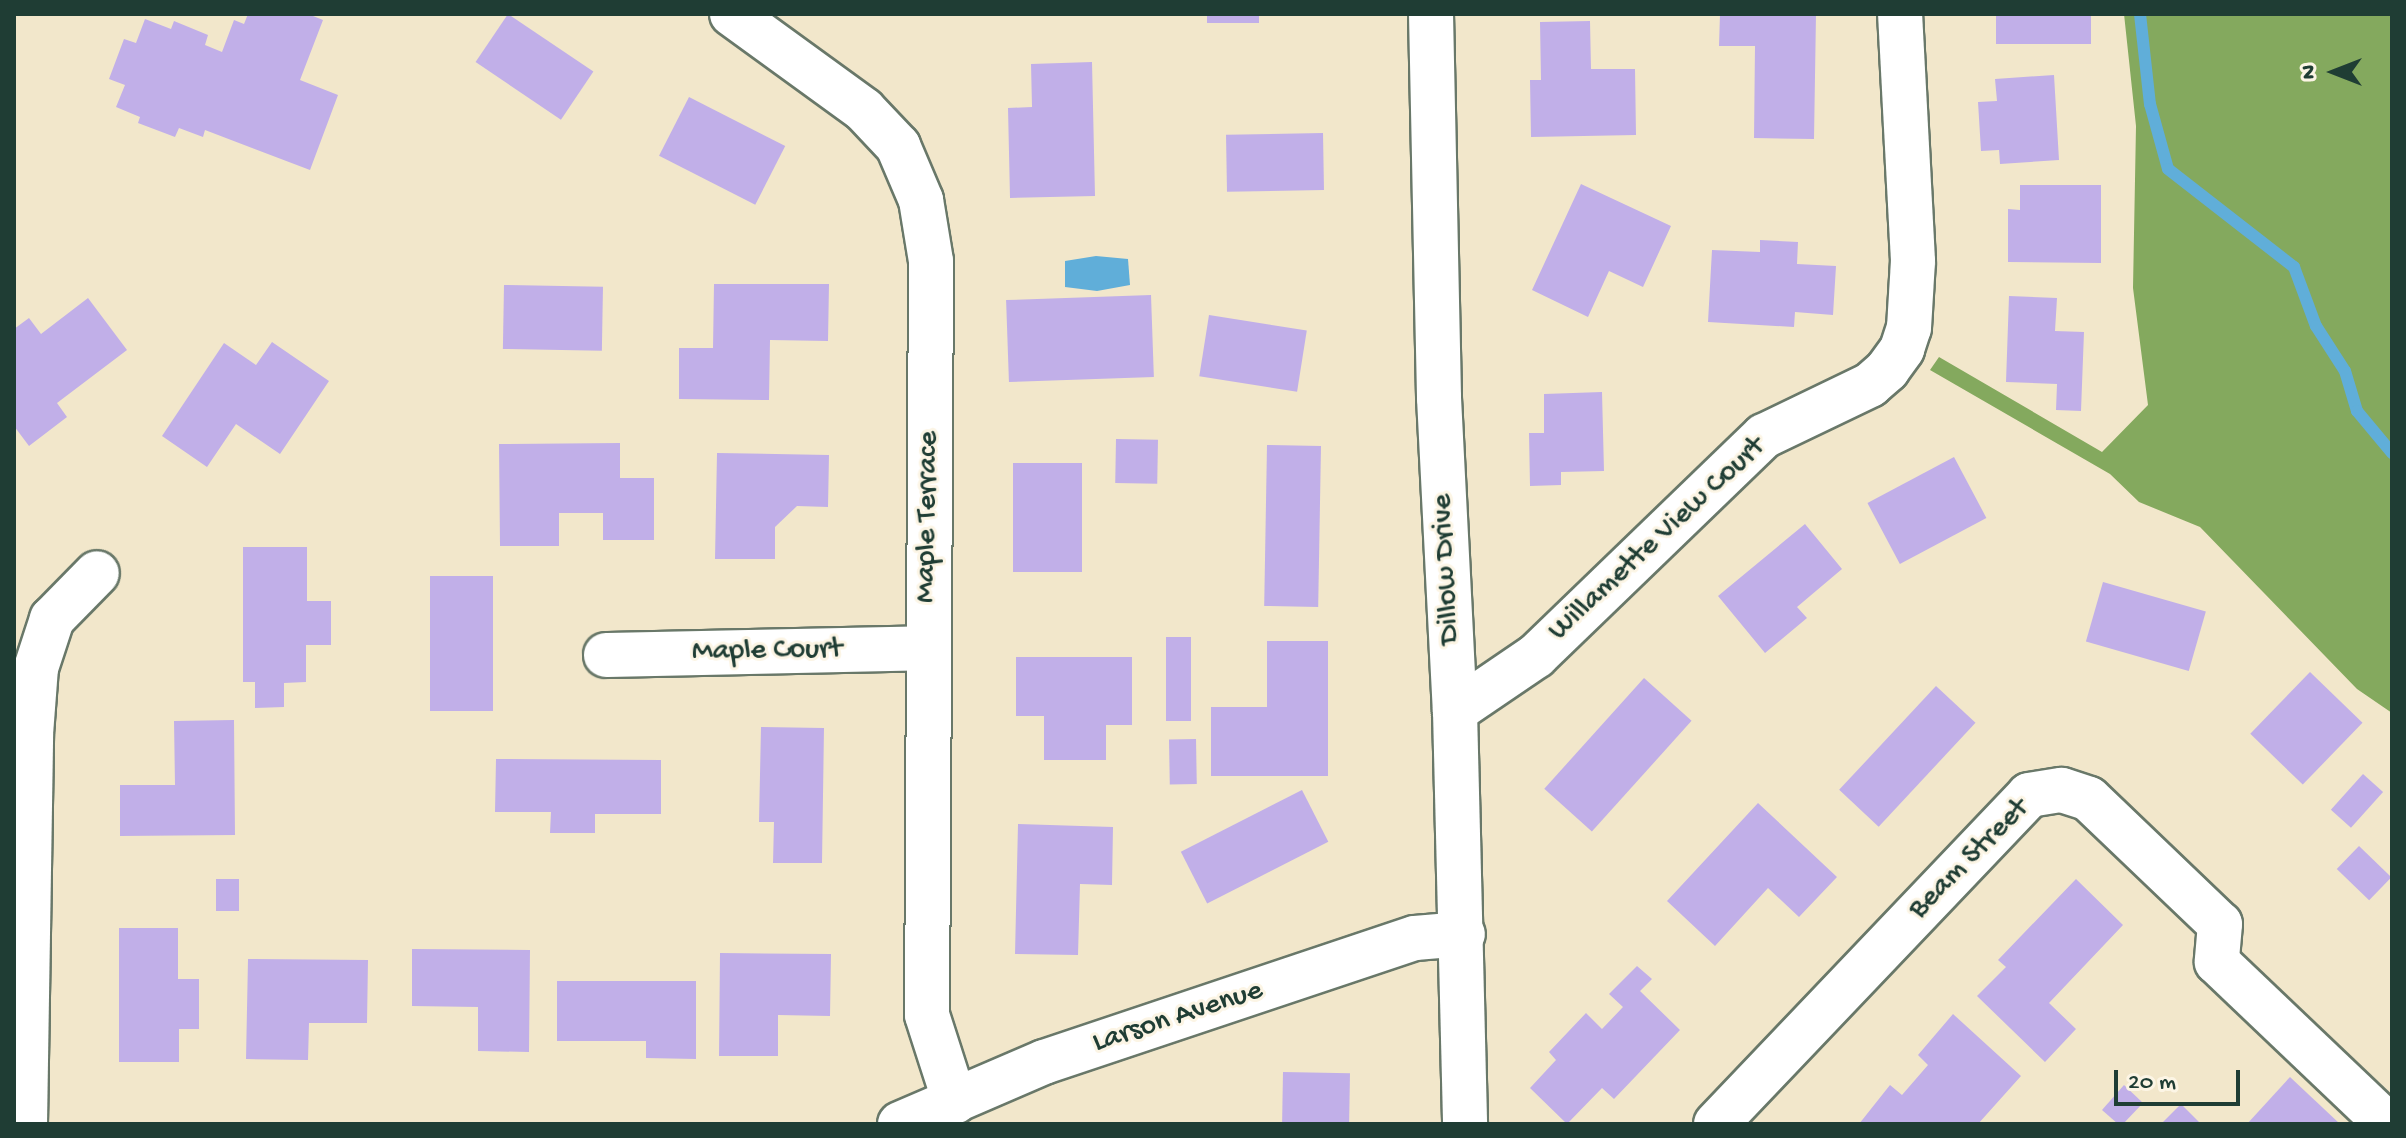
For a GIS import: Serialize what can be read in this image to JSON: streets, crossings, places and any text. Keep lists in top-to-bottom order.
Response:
{
  "streets": {
    "street": [
      "Maple Terrace",
      "Willamette View Court",
      "Dillow Drive",
      "Maple Court",
      "Beam Street",
      "Larson Avenue"
    ]
  },
  "crossings": [
    ["Maple Terrace", "Maple Court"],
    ["Maple Terrace", "Larson Avenue"],
    ["Willamette View Court", "Dillow Drive"],
    ["Dillow Drive", "Larson Avenue"]
  ],
  "scale_bar": "20 m",
  "north": "left"
}
